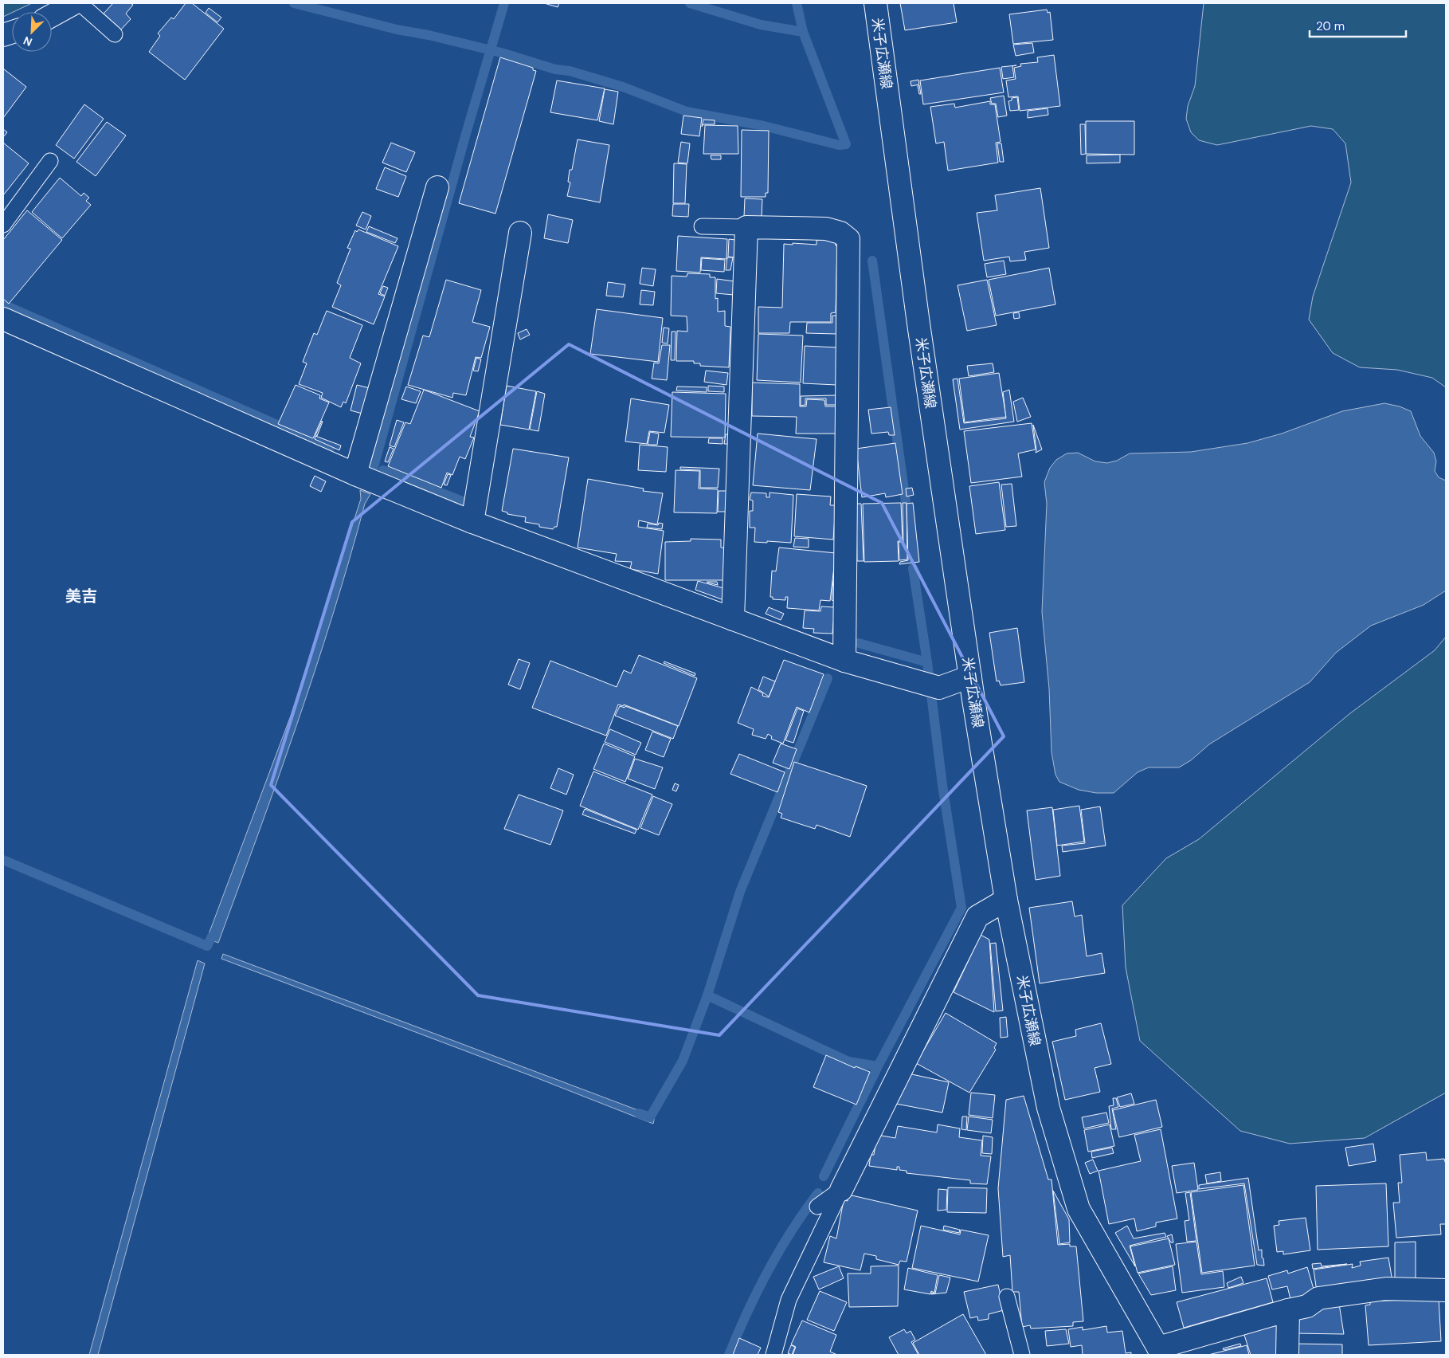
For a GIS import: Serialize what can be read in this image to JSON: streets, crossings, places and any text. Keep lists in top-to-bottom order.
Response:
{
  "streets": {
    "street": ["米子広瀬線"]
  },
  "districts": ["美吉"],
  "scale_bar": "20 m",
  "north": "bottom left"
}
